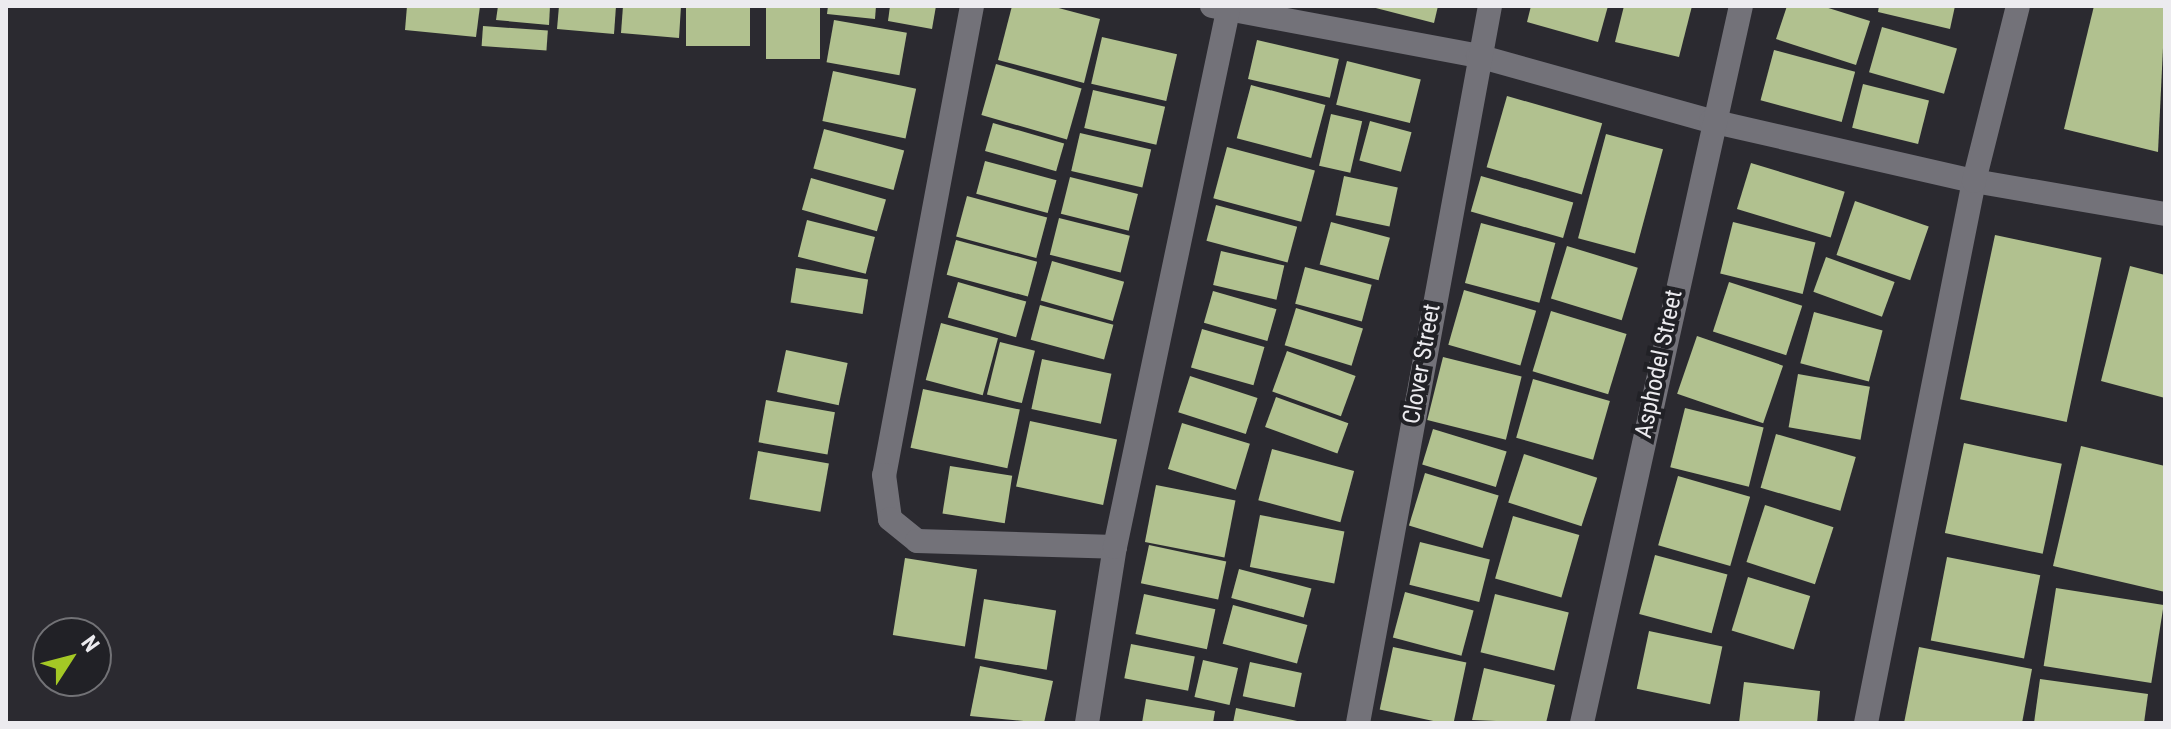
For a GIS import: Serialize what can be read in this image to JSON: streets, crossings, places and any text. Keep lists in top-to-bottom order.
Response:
{
  "streets": {
    "street": ["Clover Street", "Asphodel Street"]
  },
  "north": "top right"
}
